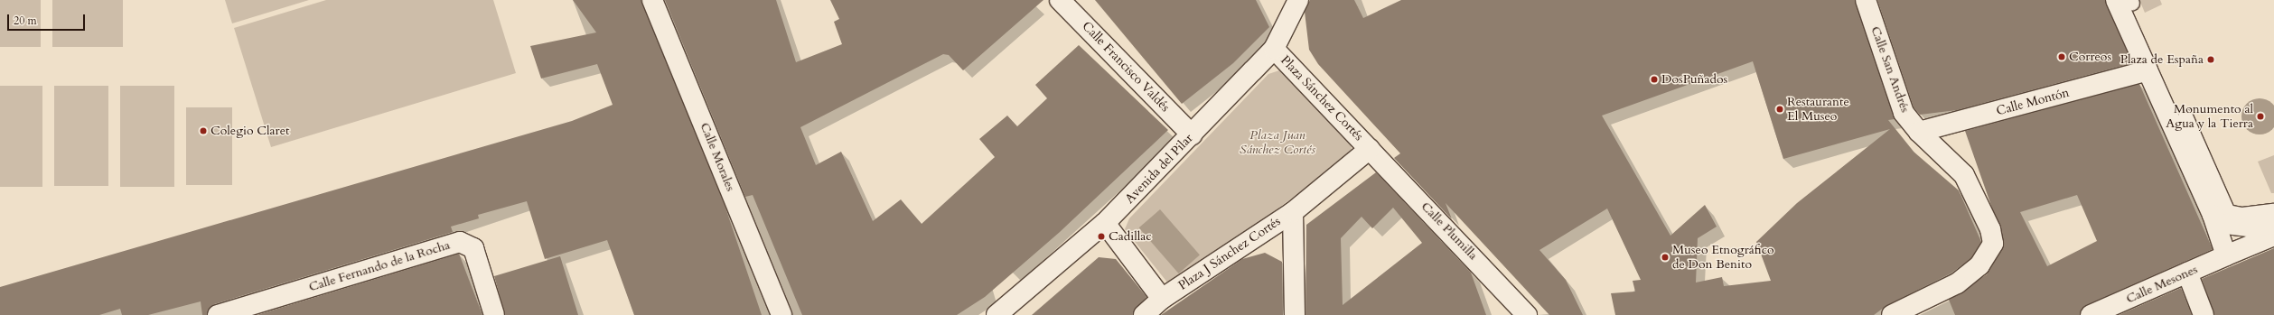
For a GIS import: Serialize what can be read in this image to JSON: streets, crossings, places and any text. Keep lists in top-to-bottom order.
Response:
{
  "streets": {
    "street": [
      "Calle Francisco Valdés",
      "Calle San Andrés",
      "Plaza Sánchez Cortés",
      "Calle Montón",
      "Calle Morales",
      "Avenida del Pilar",
      "Calle Plumilla",
      "Plaza J Sánchez Cortés",
      "Calle Fernando de la Rocha",
      "Calle Mesones"
    ]
  },
  "crossings": [
    ["Calle Francisco Valdés", "Avenida del Pilar"],
    ["Calle San Andrés", "Calle Montón"],
    ["Plaza Sánchez Cortés", "Avenida del Pilar"],
    ["Plaza Sánchez Cortés", "Calle Plumilla"],
    ["Plaza Sánchez Cortés", "Plaza J Sánchez Cortés"],
    ["Calle Plumilla", "Plaza J Sánchez Cortés"]
  ],
  "parks": ["Plaza Juan Sánchez Cortés"],
  "places": [
    "Correos",
    "Plaza de España",
    "DosPuñados",
    "Restaurante El Museo",
    "Monumento al Agua y la Tierra",
    "Colegio Claret",
    "Cadillac",
    "Museo Etnográfico de Don Benito"
  ],
  "scale_bar": "20 m"
}
